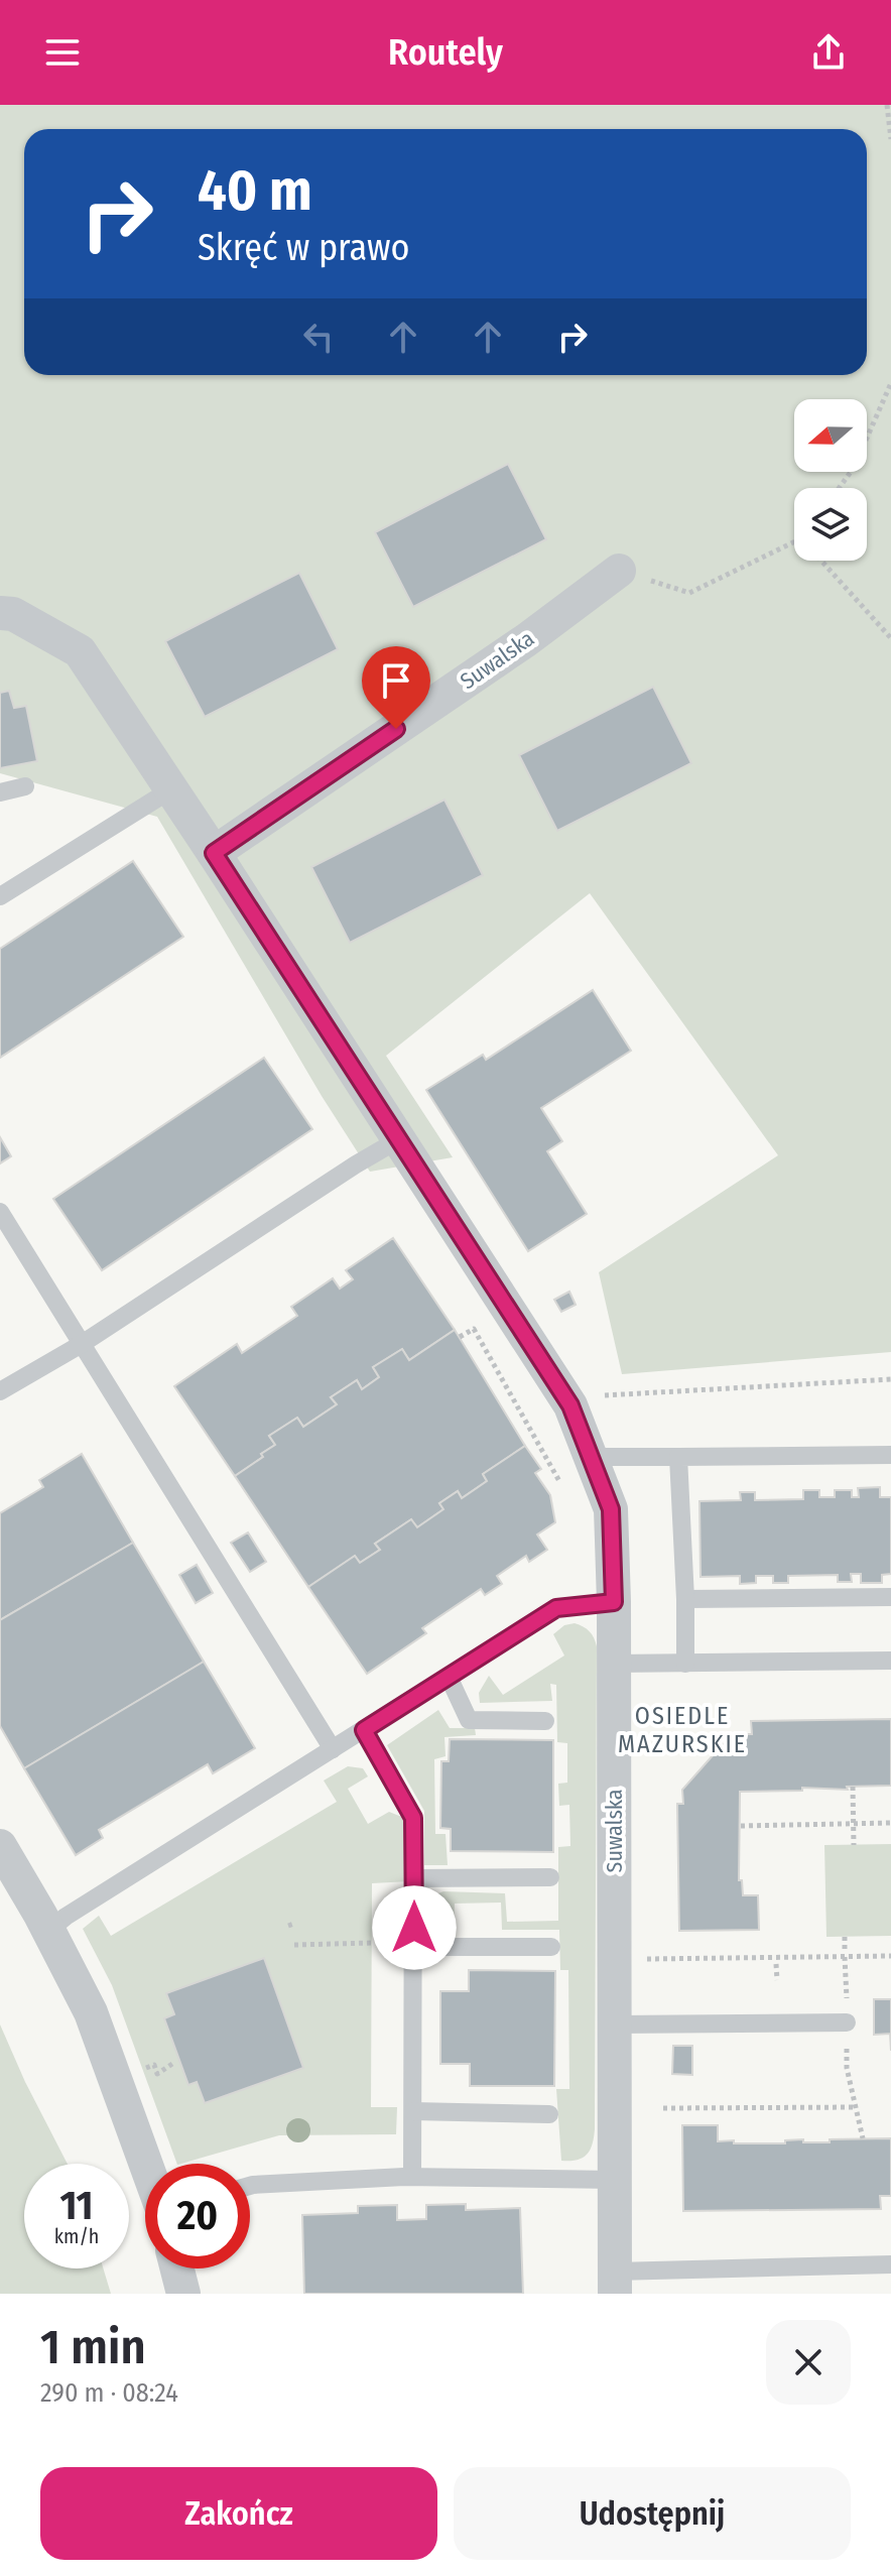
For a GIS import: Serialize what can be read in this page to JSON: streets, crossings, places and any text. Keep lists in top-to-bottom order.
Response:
{
  "streets": {
    "street": ["Suwalska"]
  },
  "districts": ["OSIEDLE MAZURSKIE"],
  "north": "left",
  "page": {
    "header": "Routely",
    "turn": ["40 m", "Skręć w prawo"],
    "speed": "11 km/h",
    "limit": "20",
    "heading": ["1 min", "290 m · 08:24"],
    "buttons": ["Zakończ", "Udostępnij"]
  }
}
